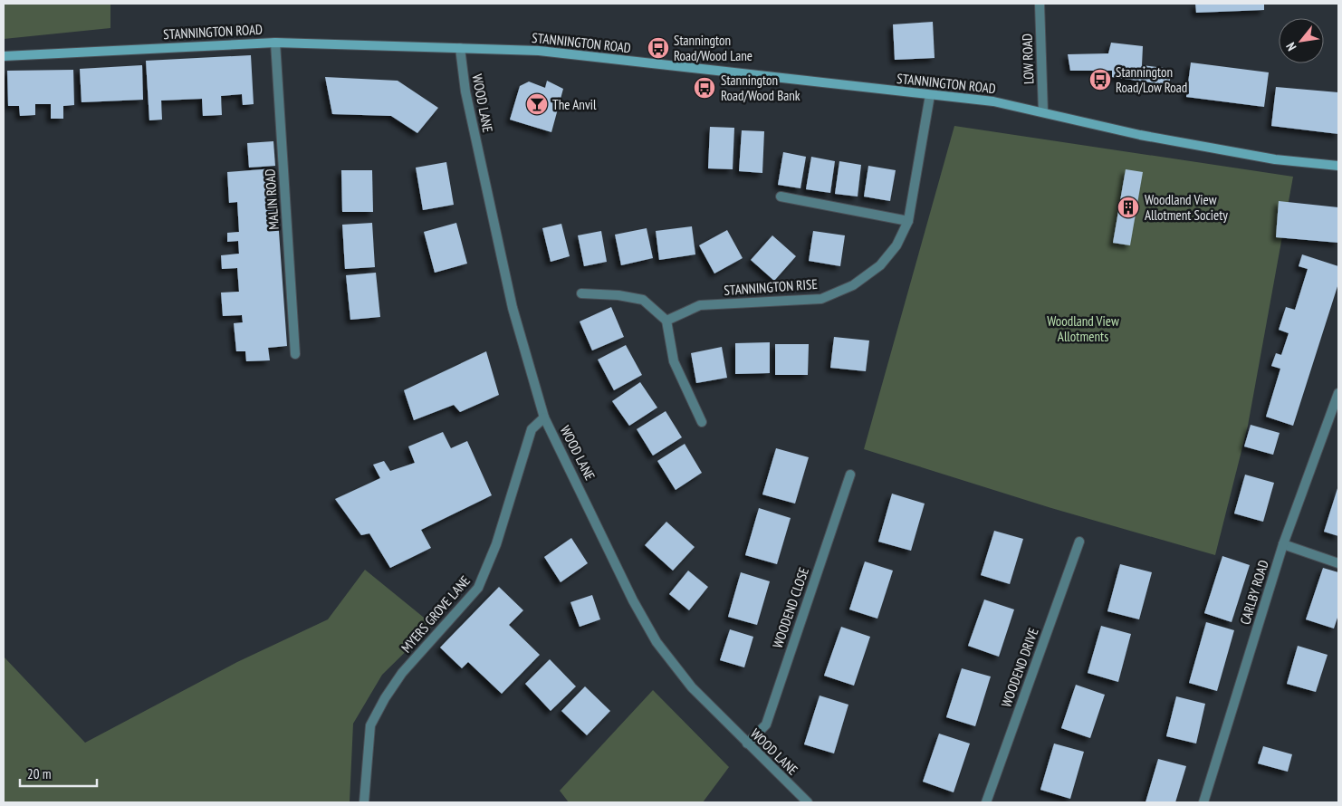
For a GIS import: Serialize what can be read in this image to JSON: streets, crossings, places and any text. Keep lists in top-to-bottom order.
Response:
{
  "streets": {
    "main road": ["STANNINGTON ROAD"],
    "street": [
      "LOW ROAD",
      "WOOD LANE",
      "MALIN ROAD",
      "STANNINGTON RISE",
      "CARLBY ROAD",
      "WOODEND CLOSE",
      "MYERS GROVE LANE",
      "WOODEND DRIVE"
    ]
  },
  "crossings": [
    ["STANNINGTON ROAD", "LOW ROAD"],
    ["STANNINGTON ROAD", "WOOD LANE"],
    ["STANNINGTON ROAD", "MALIN ROAD"],
    ["STANNINGTON ROAD", "STANNINGTON RISE"],
    ["WOOD LANE", "WOODEND CLOSE"],
    ["WOOD LANE", "MYERS GROVE LANE"]
  ],
  "parks": ["Woodland View Allotments"],
  "places": {
    "bus stop": ["Stannington Road/Wood Lane", "Stannington Road/Low Road", "Stannington Road/Wood Bank"],
    "bar": ["The Anvil"],
    "building": ["Woodland View Allotment Society"]
  },
  "scale_bar": "20 m",
  "north": "bottom left"
}
